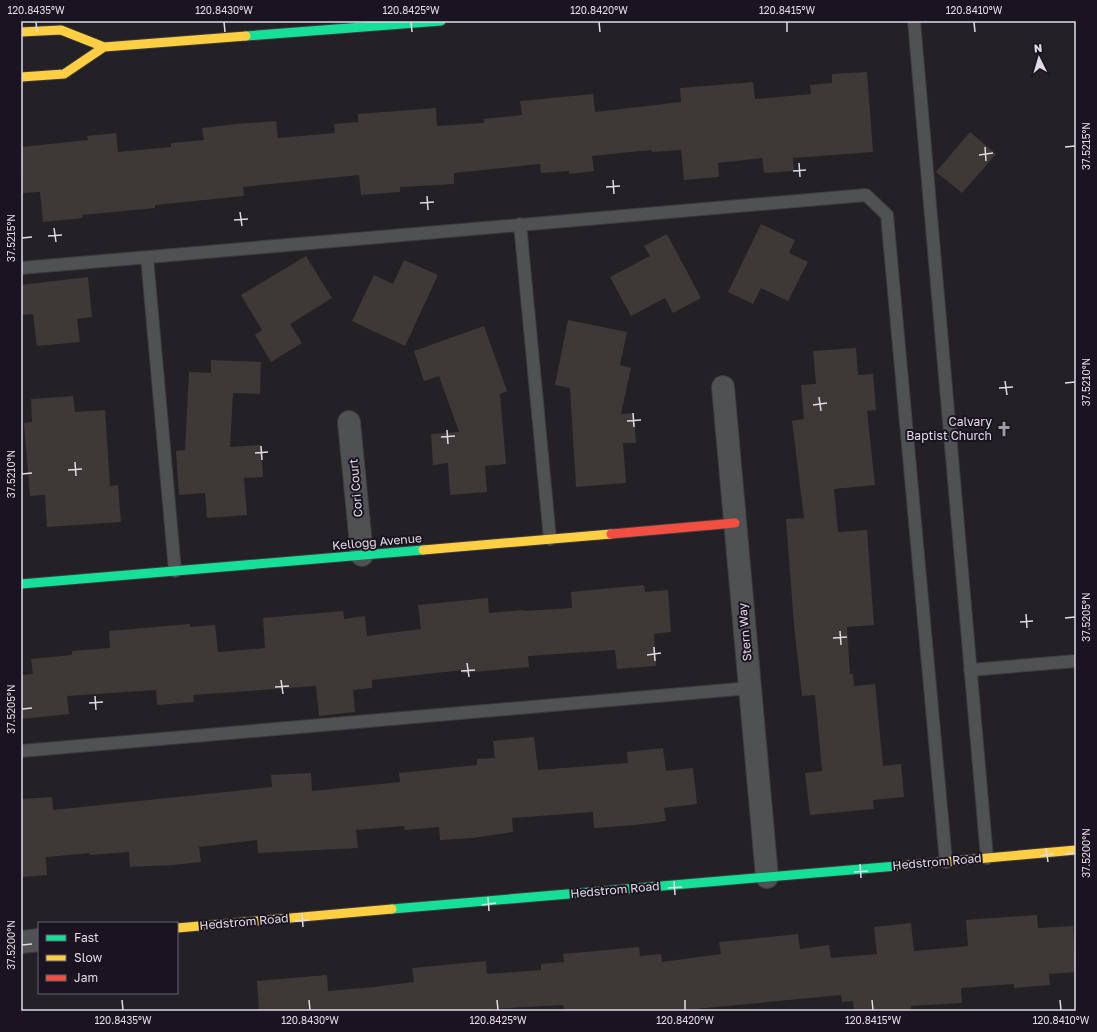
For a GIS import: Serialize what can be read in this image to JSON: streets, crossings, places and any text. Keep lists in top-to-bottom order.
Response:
{
  "streets": {
    "street": [
      "Cori Court",
      "Kellogg Avenue",
      "Stern Way",
      "Hedstrom Road"
    ]
  },
  "crossings": [
    ["Cori Court", "Kellogg Avenue"],
    ["Kellogg Avenue", "Stern Way"],
    ["Stern Way", "Hedstrom Road"]
  ],
  "places": {
    "church": ["Calvary Baptist Church"]
  },
  "legend": ["Fast", "Slow", "Jam"],
  "north": "top",
  "coordinates": [
    "120.8435°W",
    "120.8430°W",
    "120.8425°W",
    "120.8420°W",
    "120.8415°W",
    "120.8410°W",
    "37.5215°N",
    "37.5210°N",
    "37.5205°N",
    "37.5200°N"
  ]
}
